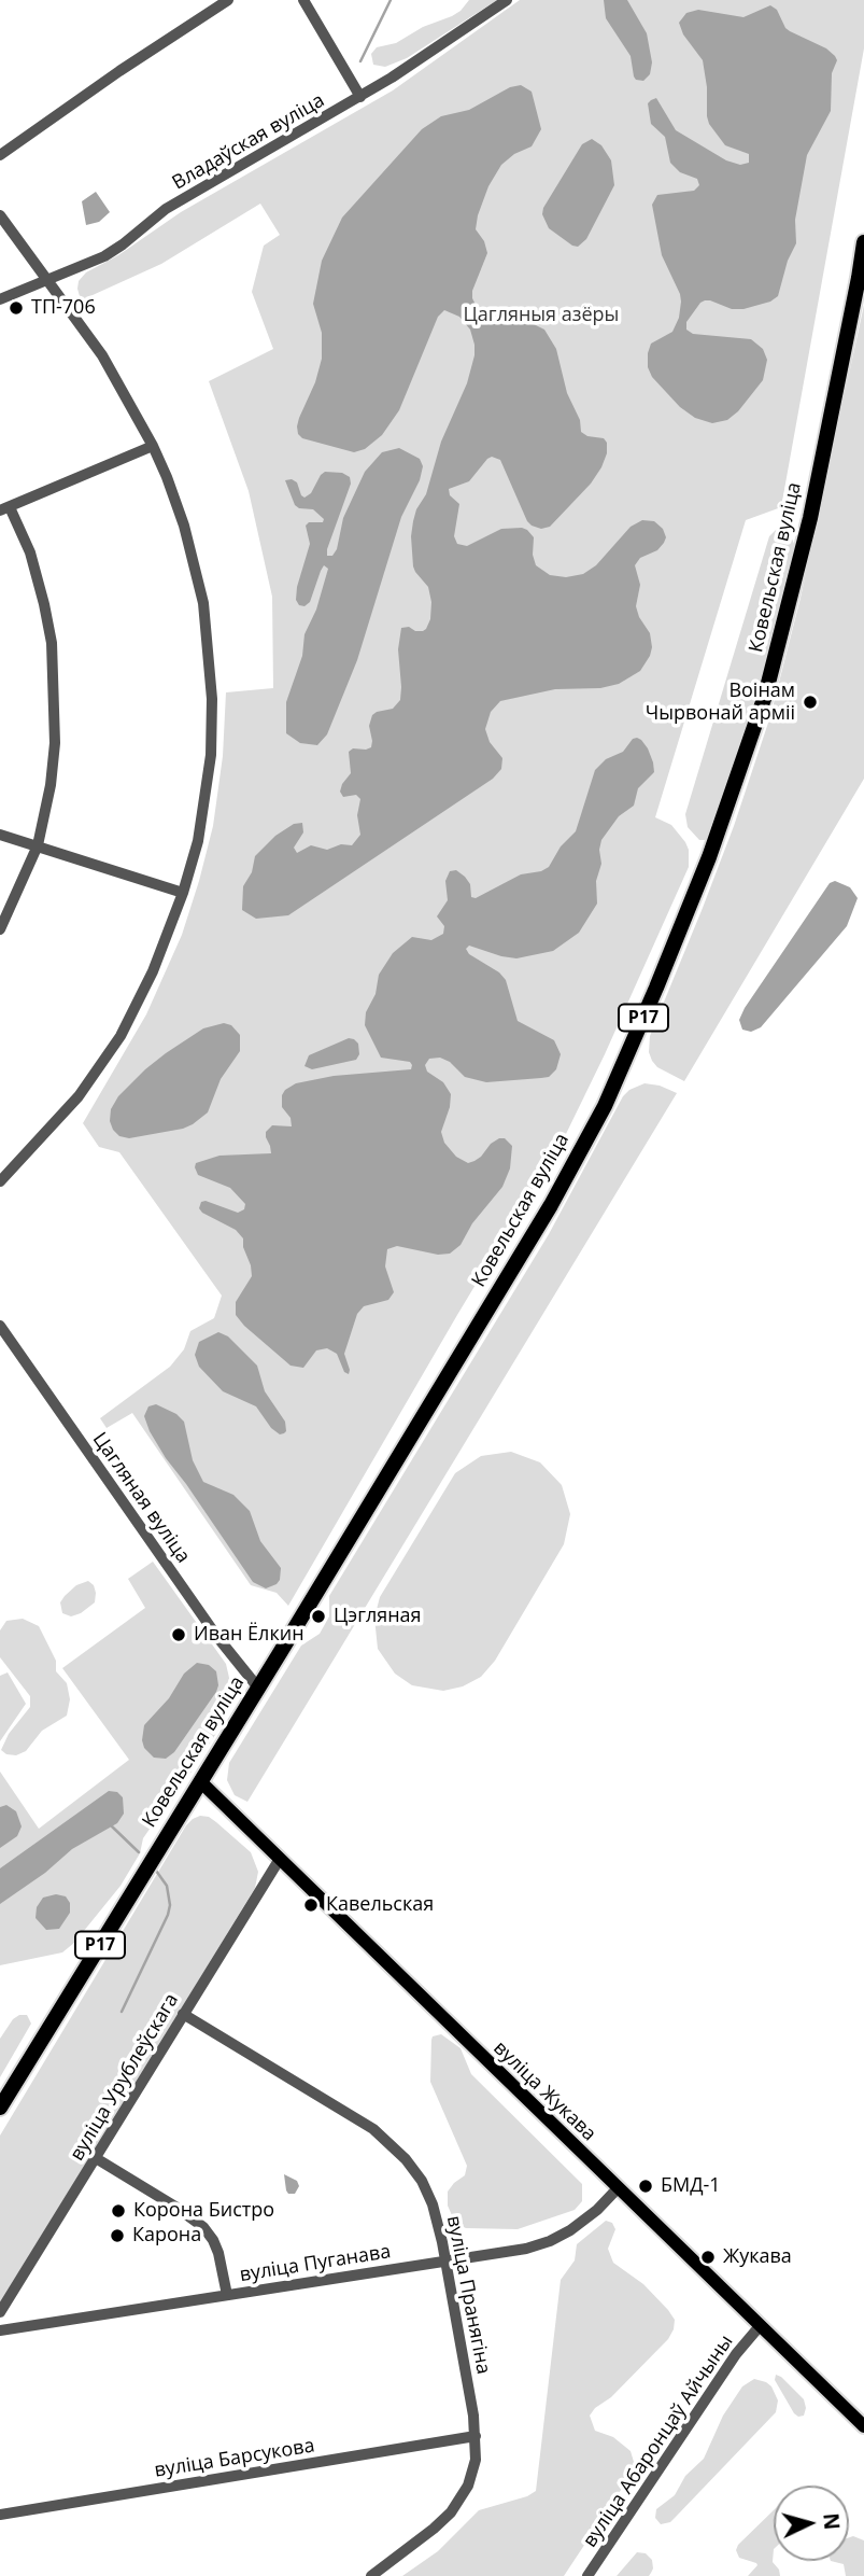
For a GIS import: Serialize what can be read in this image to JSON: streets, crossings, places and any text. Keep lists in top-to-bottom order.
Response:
{
  "streets": {
    "highway": ["Ковельская вуліца", "Р17"],
    "main road": ["вуліца Жукава"],
    "street": [
      "Владаўская вуліца",
      "Цагляная вуліца",
      "вуліца Урублеўскага",
      "вуліца Пуганава",
      "вуліца Пранягіна",
      "вуліца Абаронцаў Айчыны",
      "вуліца Барсукова"
    ]
  },
  "crossings": [
    ["Ковельская вуліца", "Р17"],
    ["Ковельская вуліца", "Цагляная вуліца"],
    ["Ковельская вуліца", "вуліца Жукава"],
    ["вуліца Урублеўскага", "вуліца Жукава"],
    ["вуліца Урублеўскага", "вуліца Пранягіна"],
    ["вуліца Жукава", "вуліца Пуганава"],
    ["вуліца Жукава", "вуліца Абаронцаў Айчыны"],
    ["вуліца Пуганава", "вуліца Пранягіна"],
    ["вуліца Пранягіна", "вуліца Барсукова"]
  ],
  "parks": ["Цагляныя азёры"],
  "places": [
    "ТП-706",
    "Воінам Чырвонай арміі",
    "Цэгляная",
    "Иван Ёлкин",
    "Кавельская",
    "БМД-1",
    "Корона Бистро",
    "Карона",
    "Жукава"
  ],
  "north": "right"
}
